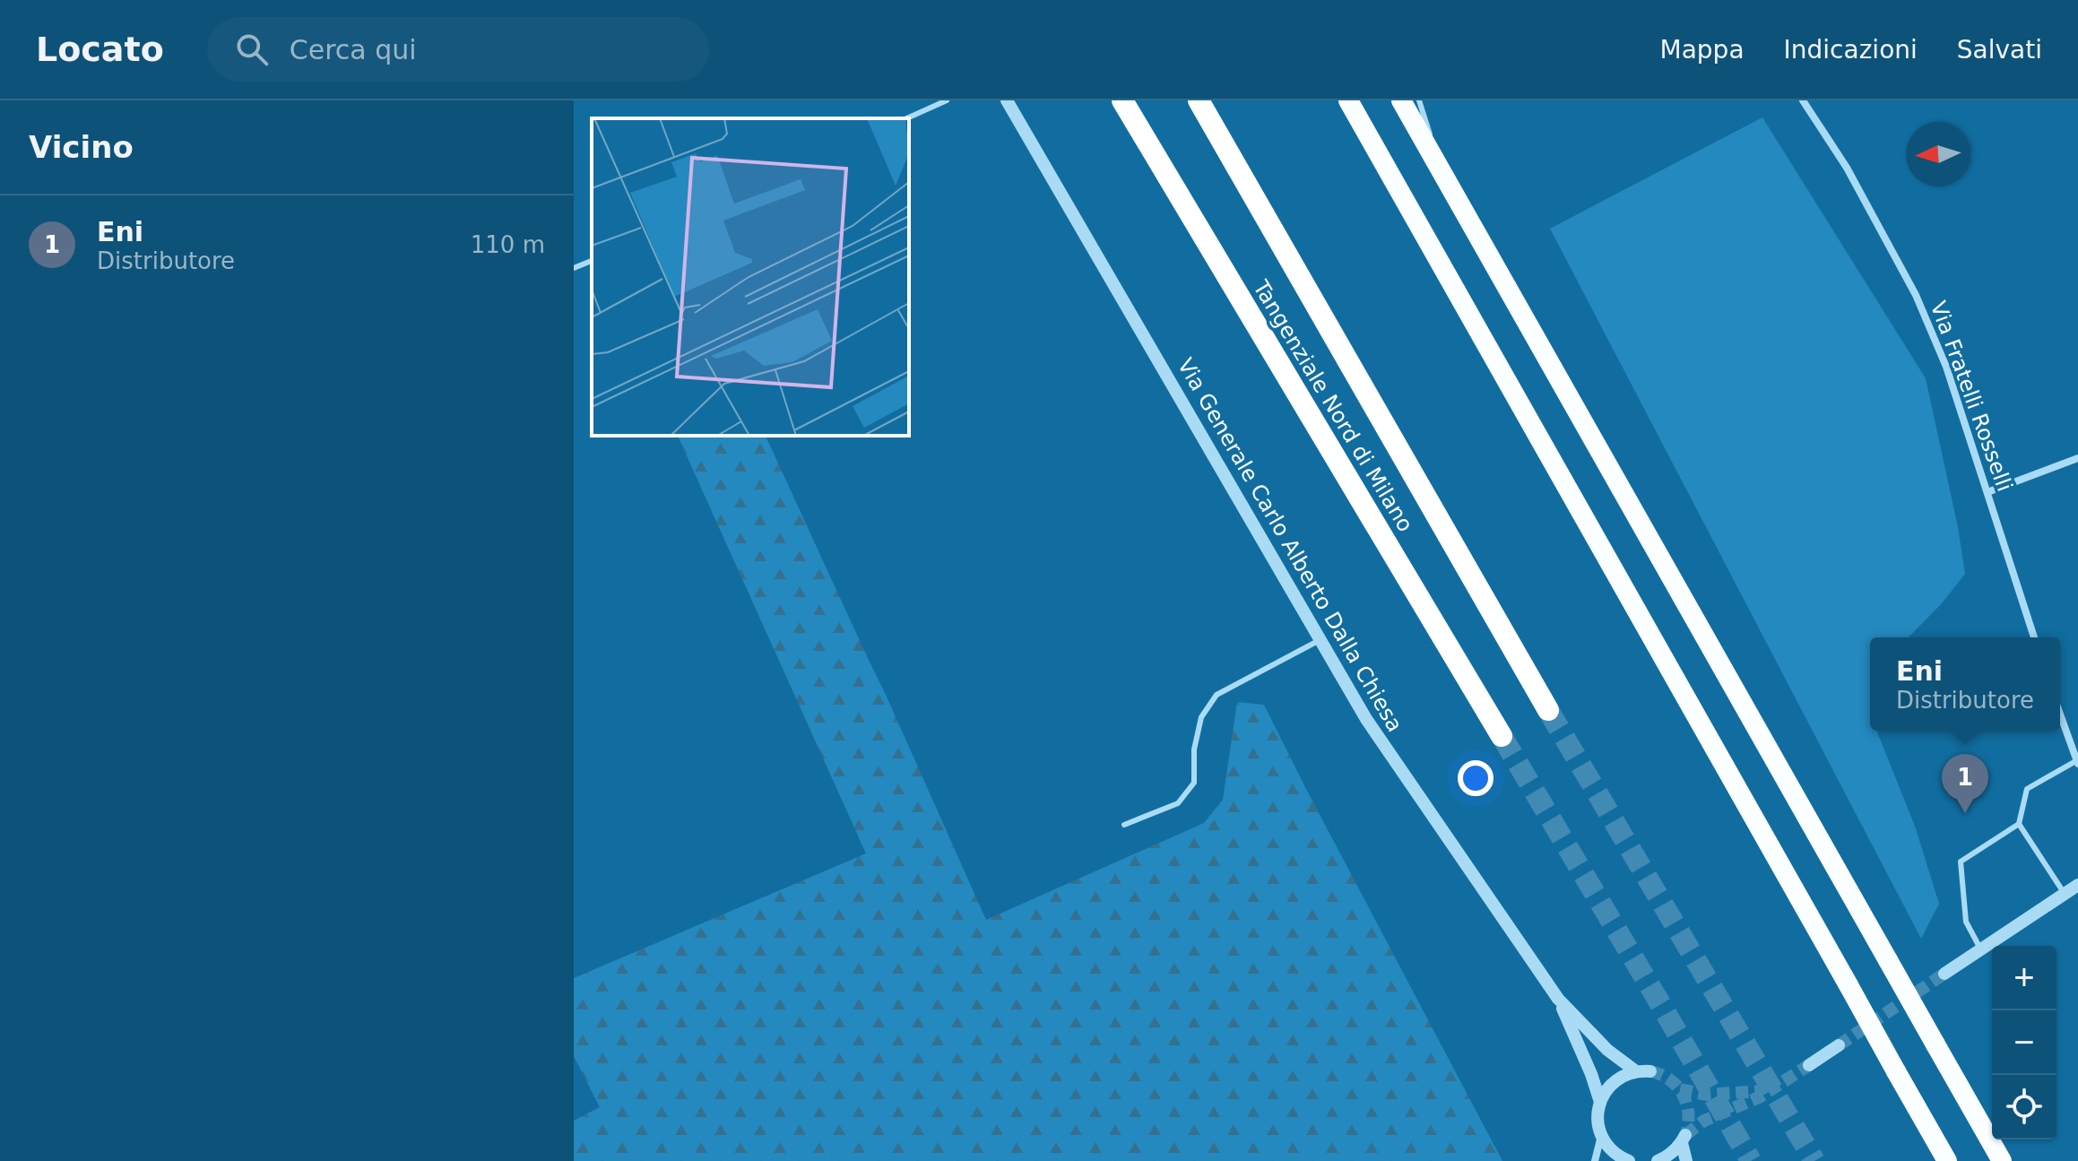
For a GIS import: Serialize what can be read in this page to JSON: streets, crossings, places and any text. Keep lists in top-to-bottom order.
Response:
{
  "streets": {
    "highway": ["Tangenziale Nord di Milano"],
    "street": ["Via Fratelli Rosselli", "Via Generale Carlo Alberto Dalla Chiesa"]
  },
  "north": "left",
  "page": {
    "header": "Locato",
    "search": "Cerca qui",
    "nav": ["Mappa", "Indicazioni", "Salvati"],
    "heading": "Vicino",
    "list": [
      {
        "mark": "1",
        "name": "Eni",
        "note": "Distributore",
        "value": "110 m"
      }
    ],
    "popup": ["Eni", "Distributore"],
    "pins": "1",
    "map_buttons": ["+", "−"]
  }
}
